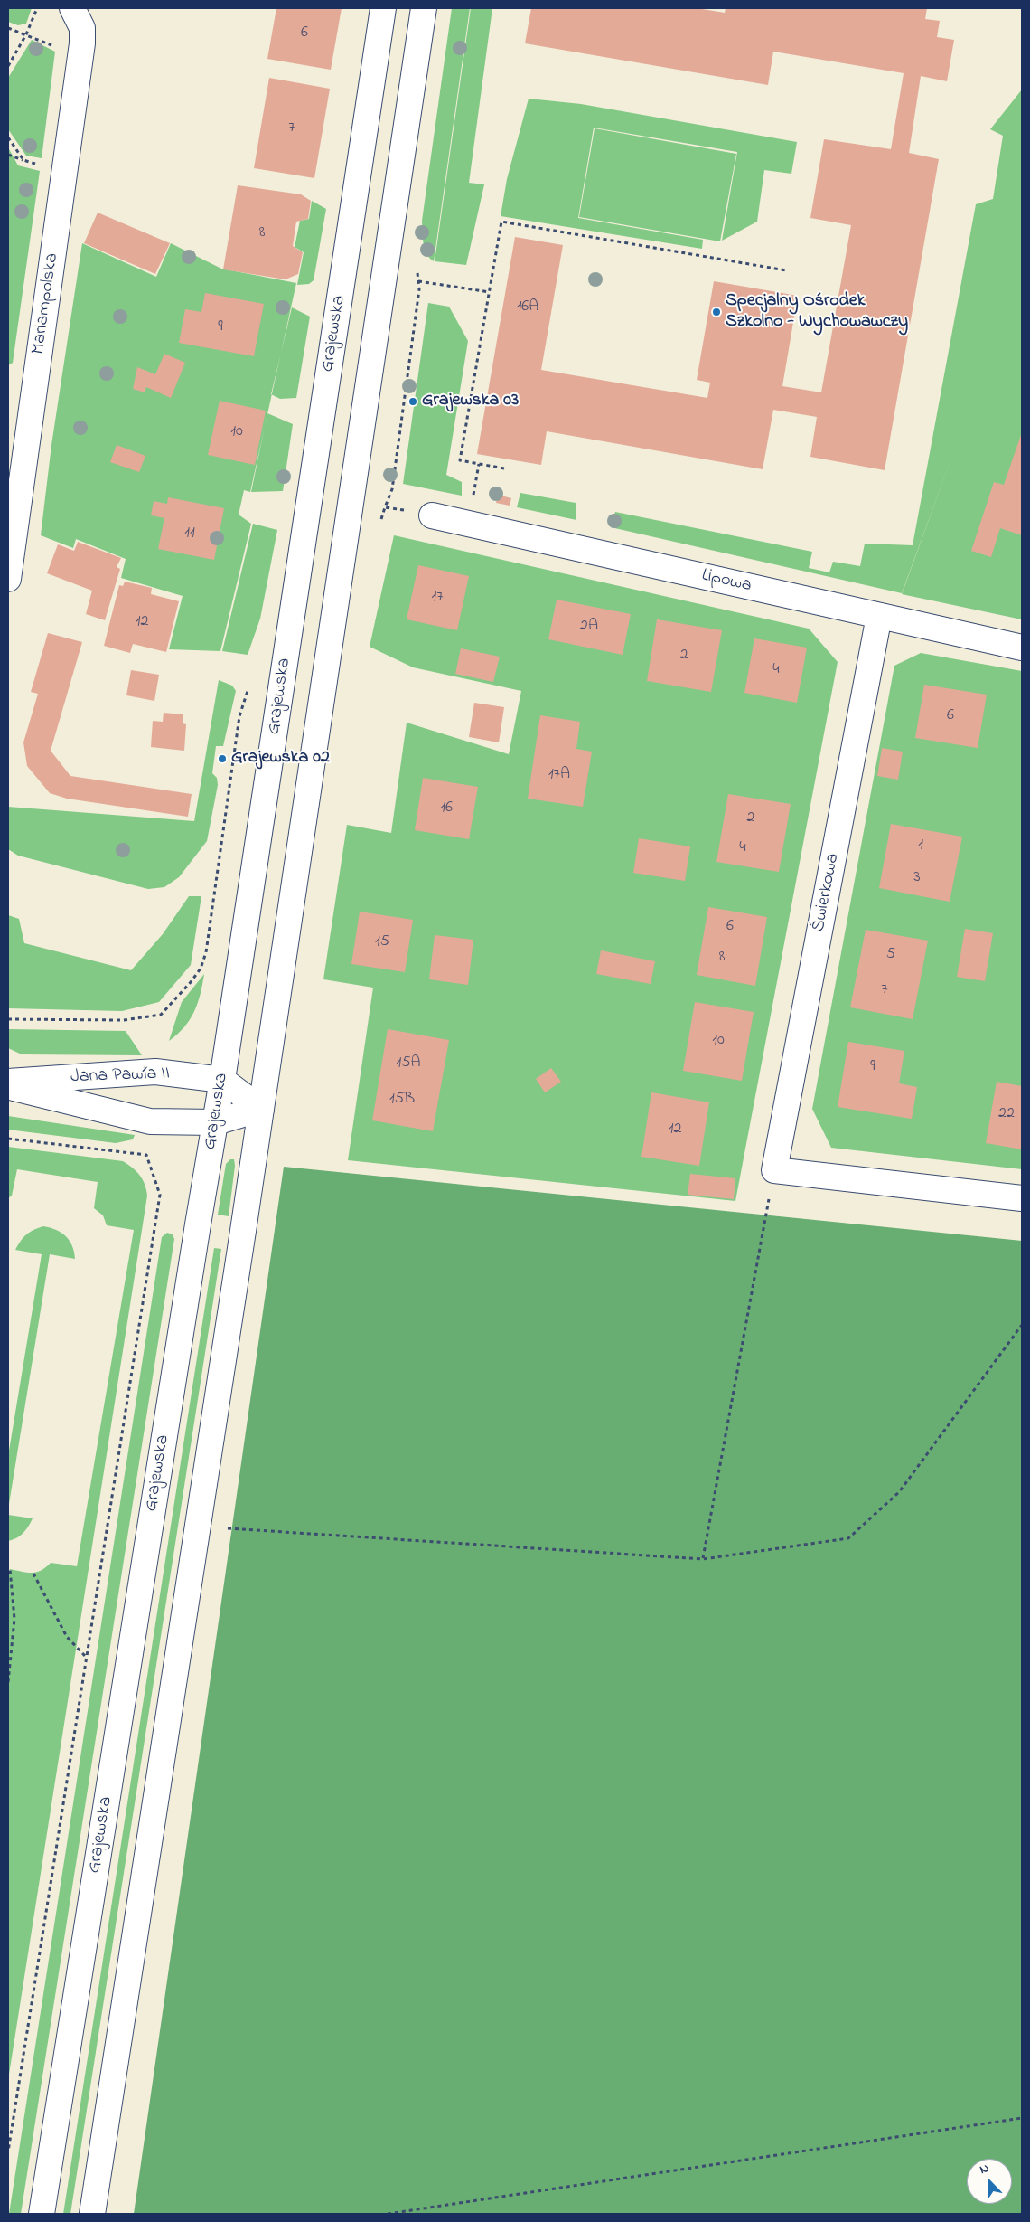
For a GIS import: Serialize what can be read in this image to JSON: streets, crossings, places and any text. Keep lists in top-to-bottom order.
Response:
{
  "streets": {
    "main road": [
      "Mariampolska",
      "Grajewska",
      "Lipowa",
      "Świerkowa",
      "Jana Pawła II"
    ]
  },
  "crossings": [
    ["Grajewska", "Jana Pawła II"],
    ["Lipowa", "Świerkowa"]
  ],
  "places": ["Specjalny Ośrodek Szkolno - Wychowawczy", "Grajewska 03", "Grajewska 02"],
  "house_numbers": [
    "6",
    "7",
    "8",
    "16A",
    "9",
    "10",
    "11",
    "17",
    "12",
    "2A",
    "2",
    "4",
    "6",
    "17A",
    "16",
    "2",
    "1",
    "4",
    "3",
    "6",
    "15",
    "5",
    "8",
    "7",
    "10",
    "15A",
    "9",
    "15B",
    "22",
    "12"
  ],
  "north": "top"
}
